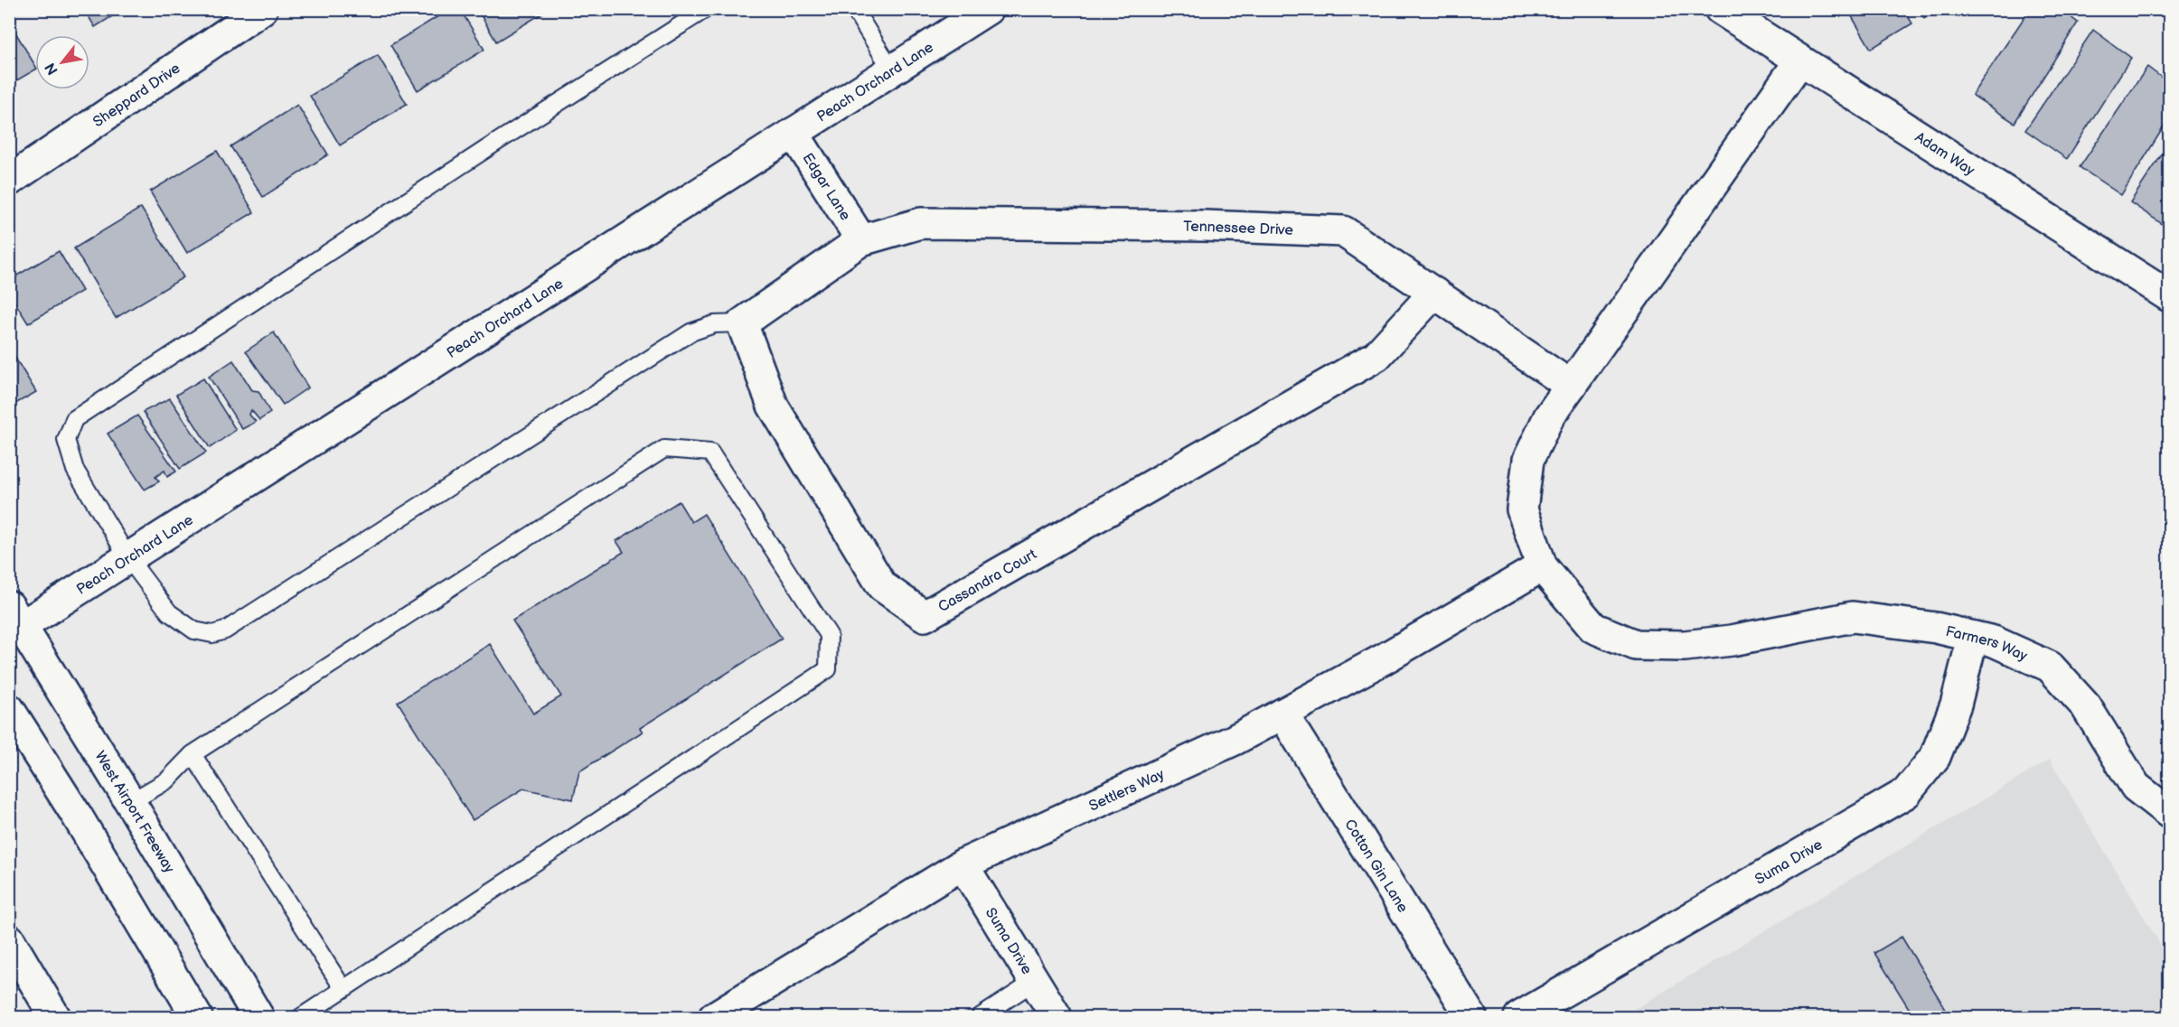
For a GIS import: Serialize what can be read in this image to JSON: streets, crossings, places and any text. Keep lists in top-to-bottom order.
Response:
{
  "streets": {
    "main road": [
      "Peach Orchard Lane",
      "Sheppard Drive",
      "Adam Way",
      "Edgar Lane",
      "Tennessee Drive",
      "Cassandra Court",
      "Farmers Way",
      "Settlers Way",
      "West Airport Freeway",
      "Suma Drive",
      "Cotton Gin Lane"
    ]
  },
  "crossings": [
    ["Peach Orchard Lane", "Edgar Lane"],
    ["Peach Orchard Lane", "West Airport Freeway"],
    ["Edgar Lane", "Tennessee Drive"],
    ["Tennessee Drive", "Cassandra Court"],
    ["Farmers Way", "Settlers Way"],
    ["Farmers Way", "Suma Drive"],
    ["Settlers Way", "Suma Drive"],
    ["Settlers Way", "Cotton Gin Lane"]
  ],
  "north": "bottom left"
}
